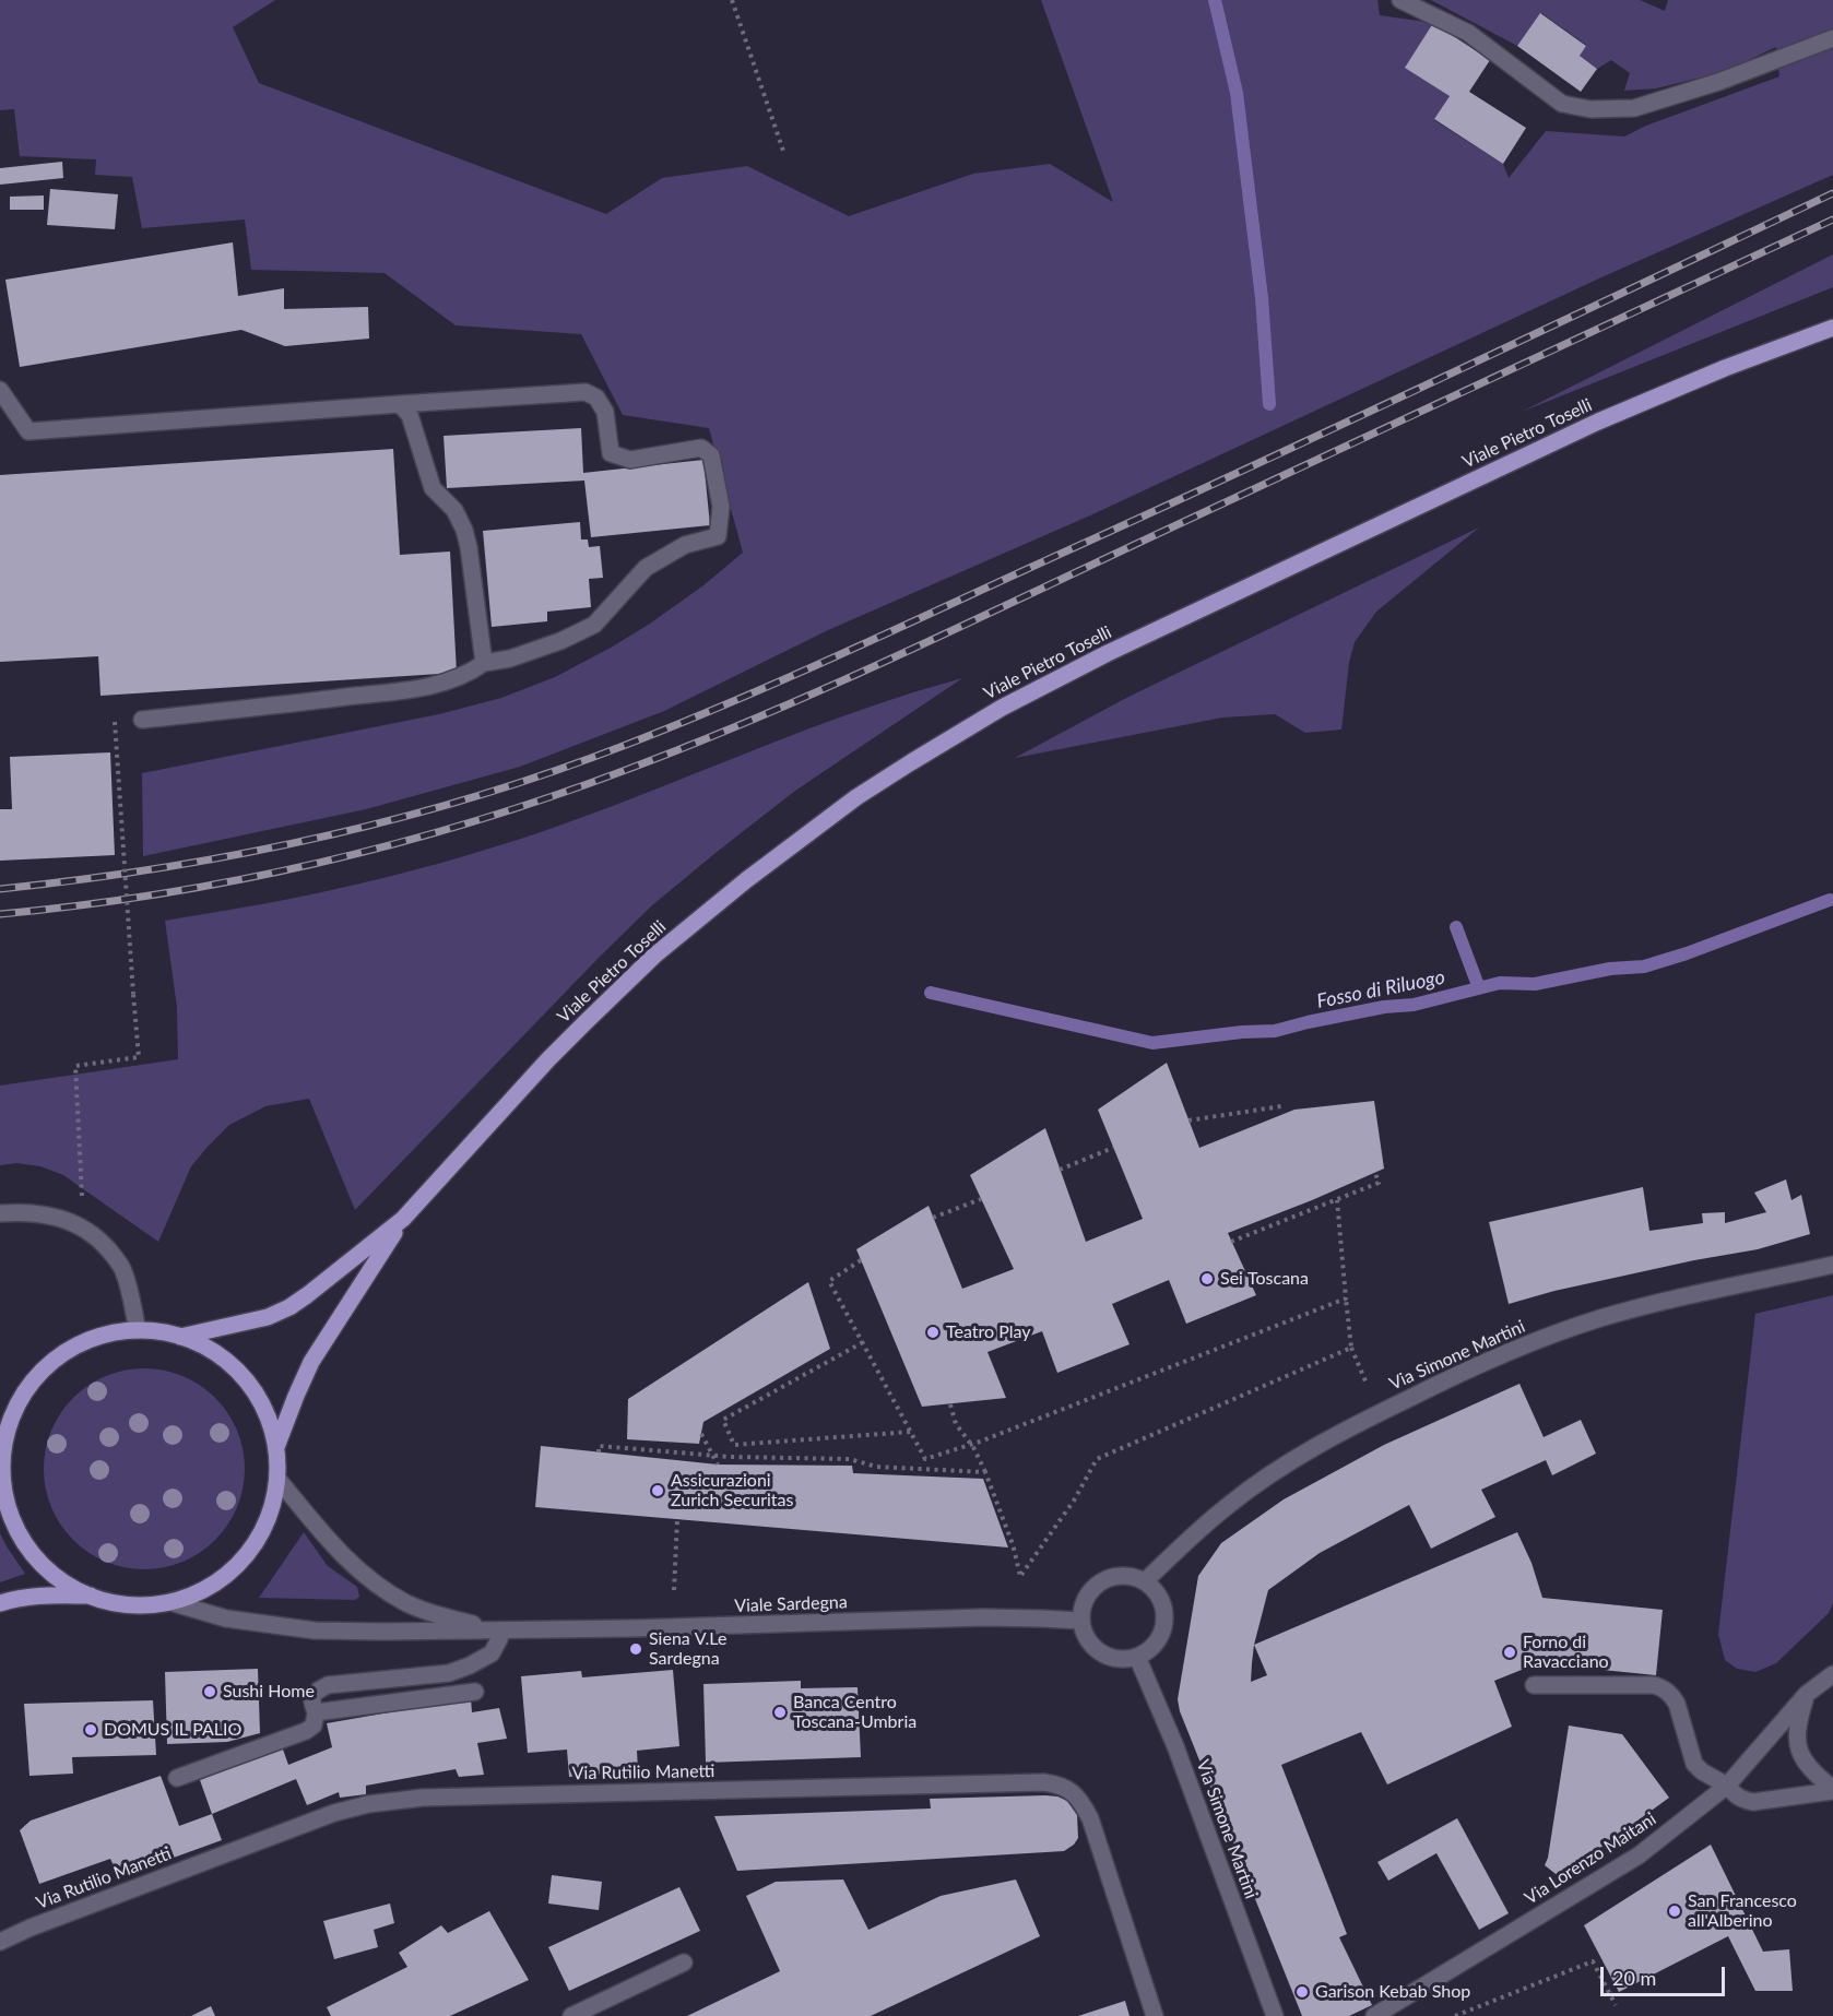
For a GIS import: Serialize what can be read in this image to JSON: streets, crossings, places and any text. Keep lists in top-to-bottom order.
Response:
{
  "streets": {
    "main road": ["Viale Pietro Toselli", "Viale Sardegna"],
    "street": ["Via Simone Martini", "Via Rutilio Manetti", "Via Lorenzo Maitani"]
  },
  "crossings": [
    ["Viale Pietro Toselli", "Viale Sardegna"],
    ["Via Simone Martini", "Viale Sardegna"]
  ],
  "water": ["Fosso di Riluogo"],
  "places": [
    "Sei Toscana",
    "Teatro Play",
    "Assicurazioni Zurich Securitas",
    "Siena V.Le Sardegna",
    "Forno di Ravacciano",
    "Sushi Home",
    "Banca Centro Toscana-Umbria",
    "DOMUS IL PALIO",
    "San Francesco all'Alberino",
    "Garison Kebab Shop"
  ],
  "scale_bar": "20 m"
}
